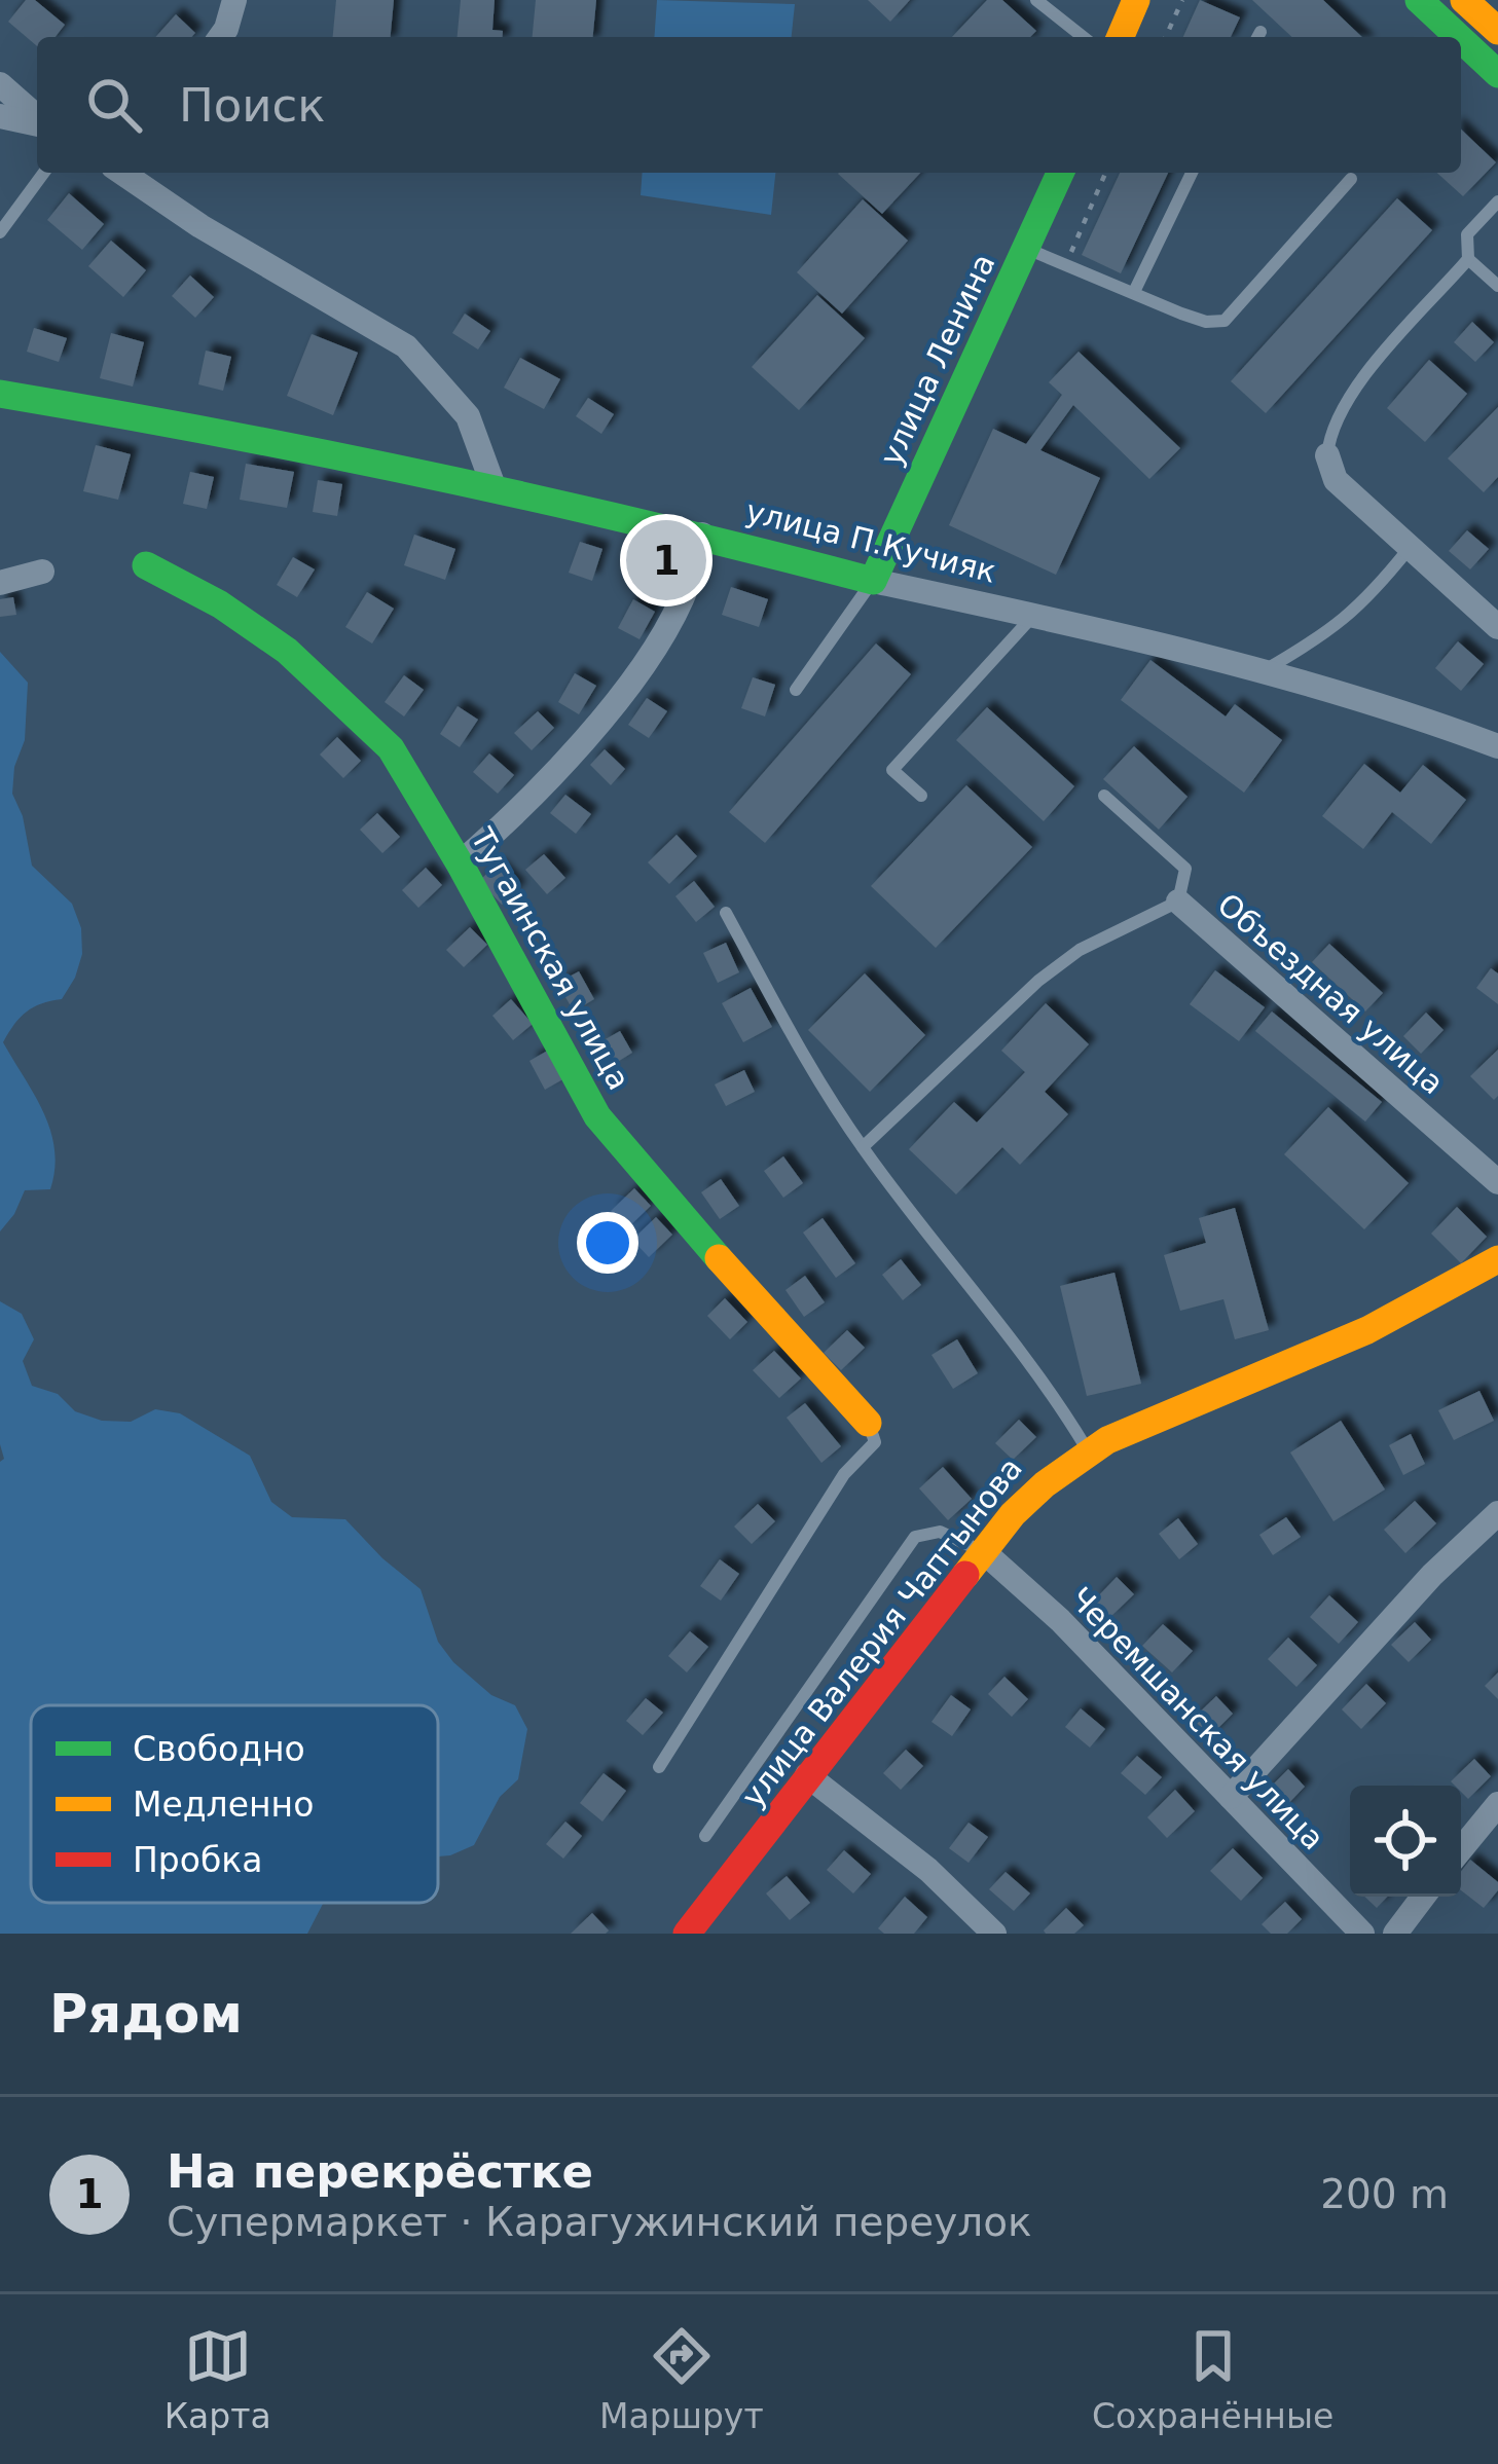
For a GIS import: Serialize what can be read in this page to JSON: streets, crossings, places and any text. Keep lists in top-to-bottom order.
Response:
{
  "streets": {
    "street": [
      "улица Ленина",
      "улица П.Кучияк",
      "Тугаинская улица",
      "Объездная улица",
      "улица Валерия Чаптынова",
      "Черемшанская улица"
    ]
  },
  "crossings": [
    ["улица Ленина", "улица П.Кучияк"],
    ["улица Валерия Чаптынова", "Черемшанская улица"]
  ],
  "legend": ["Свободно", "Медленно", "Пробка"],
  "page": {
    "search": "Поиск",
    "pins": "1",
    "heading": "Рядом",
    "list": [
      {
        "mark": "1",
        "name": "На перекрёстке",
        "note": "Супермаркет · Карагужинский переулок",
        "value": "200 m"
      }
    ],
    "nav": ["Карта", "Маршрут", "Сохранённые"]
  }
}
